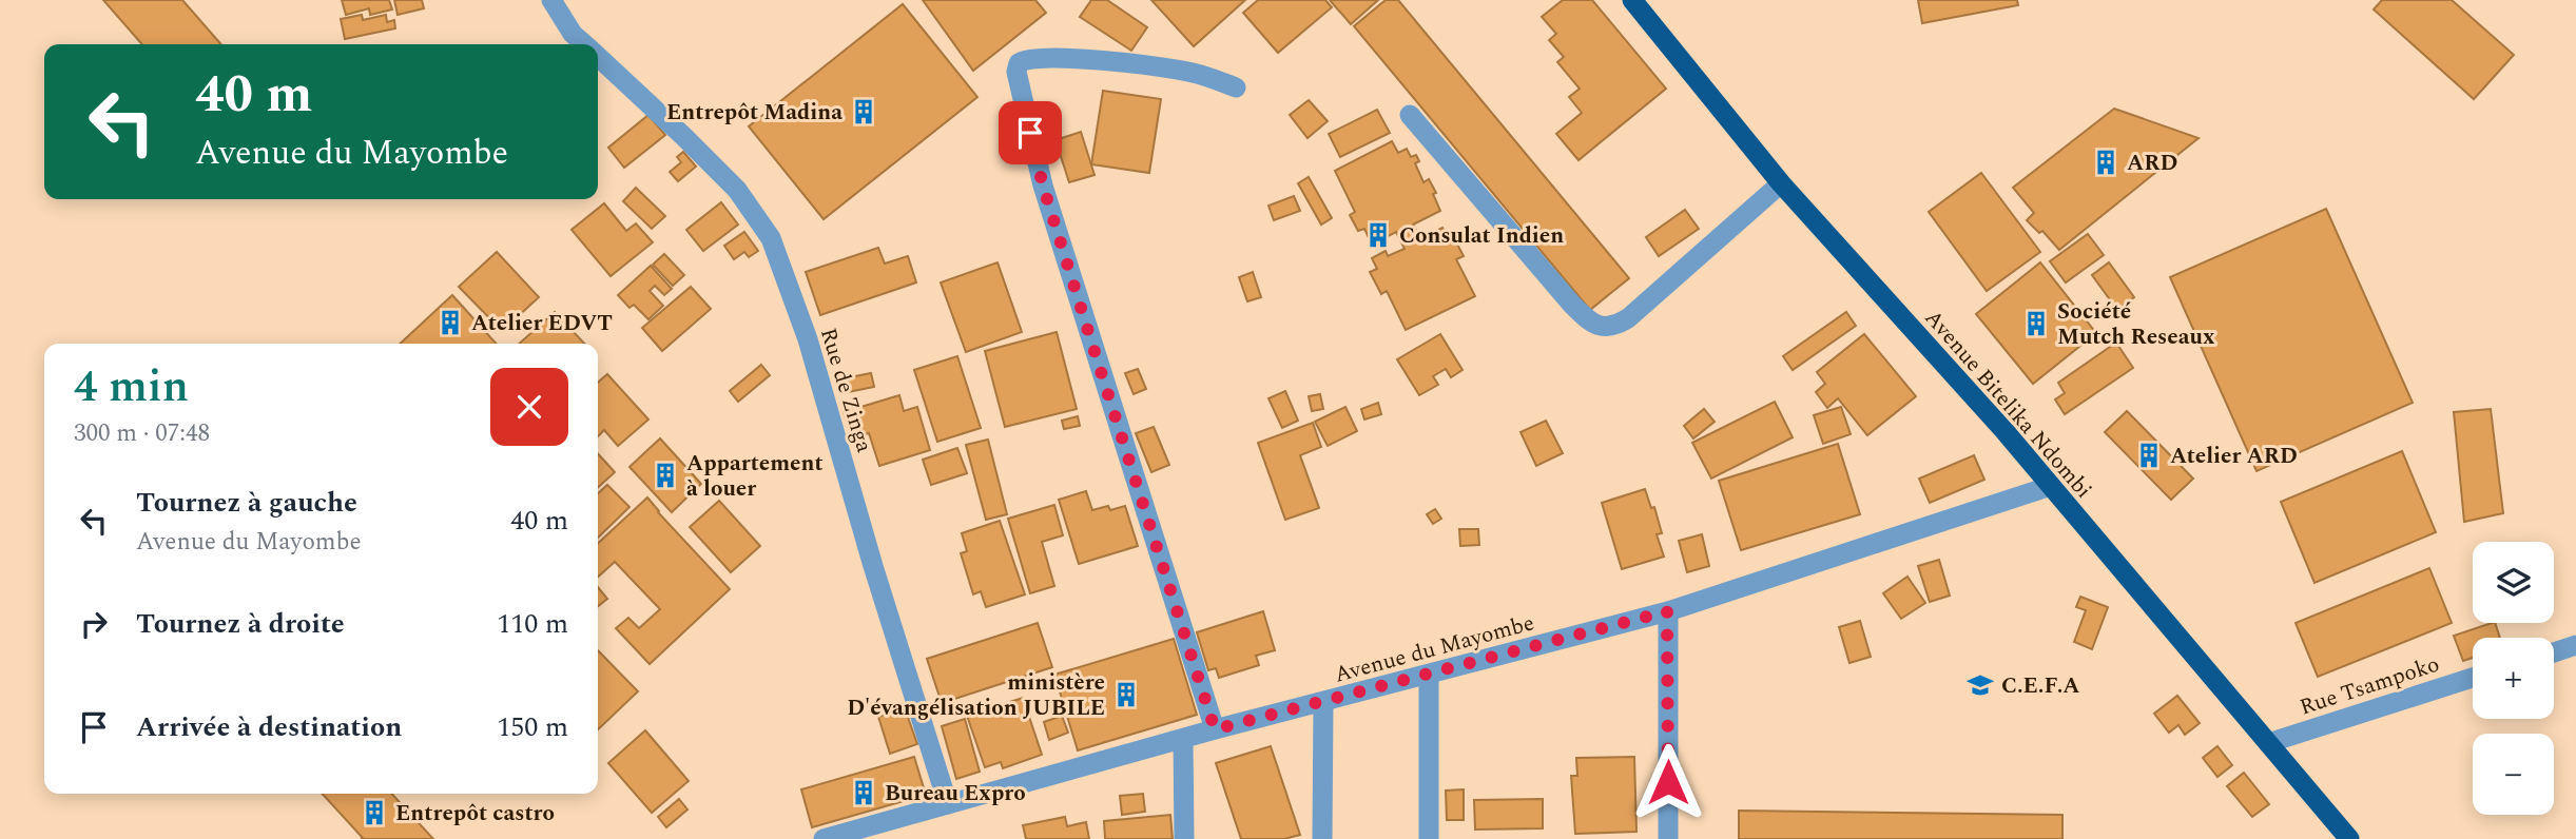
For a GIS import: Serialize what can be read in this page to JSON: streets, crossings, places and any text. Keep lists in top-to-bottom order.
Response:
{
  "streets": {
    "highway": ["Avenue Bitelika Ndombi"],
    "street": ["Rue de Zinga", "Avenue du Mayombe", "Rue Tsampoko"]
  },
  "crossings": [
    ["Rue de Zinga", "Avenue du Mayombe"],
    ["Avenue Bitelika Ndombi", "Avenue du Mayombe"],
    ["Avenue Bitelika Ndombi", "Rue Tsampoko"]
  ],
  "places": {
    "building": [
      "Entrepôt Madina",
      "ARD",
      "Consulat Indien",
      "Atelier EDVT",
      "Société Mutch Reseaux",
      "Atelier ARD",
      "Appartement à louer",
      "ministère D'évangélisation JUBILE",
      "Bureau Expro",
      "Entrepôt castro"
    ],
    "school or university": ["C.E.F.A"]
  },
  "page": {
    "turn": ["40 m", "Avenue du Mayombe"],
    "heading": ["4 min", "300 m · 07:48"],
    "list": [
      {
        "name": "Tournez à gauche",
        "note": "Avenue du Mayombe",
        "value": "40 m"
      },
      {
        "name": "Tournez à droite",
        "value": "110 m"
      },
      {
        "name": "Arrivée à destination",
        "value": "150 m"
      }
    ],
    "map_buttons": ["+", "−"]
  }
}
